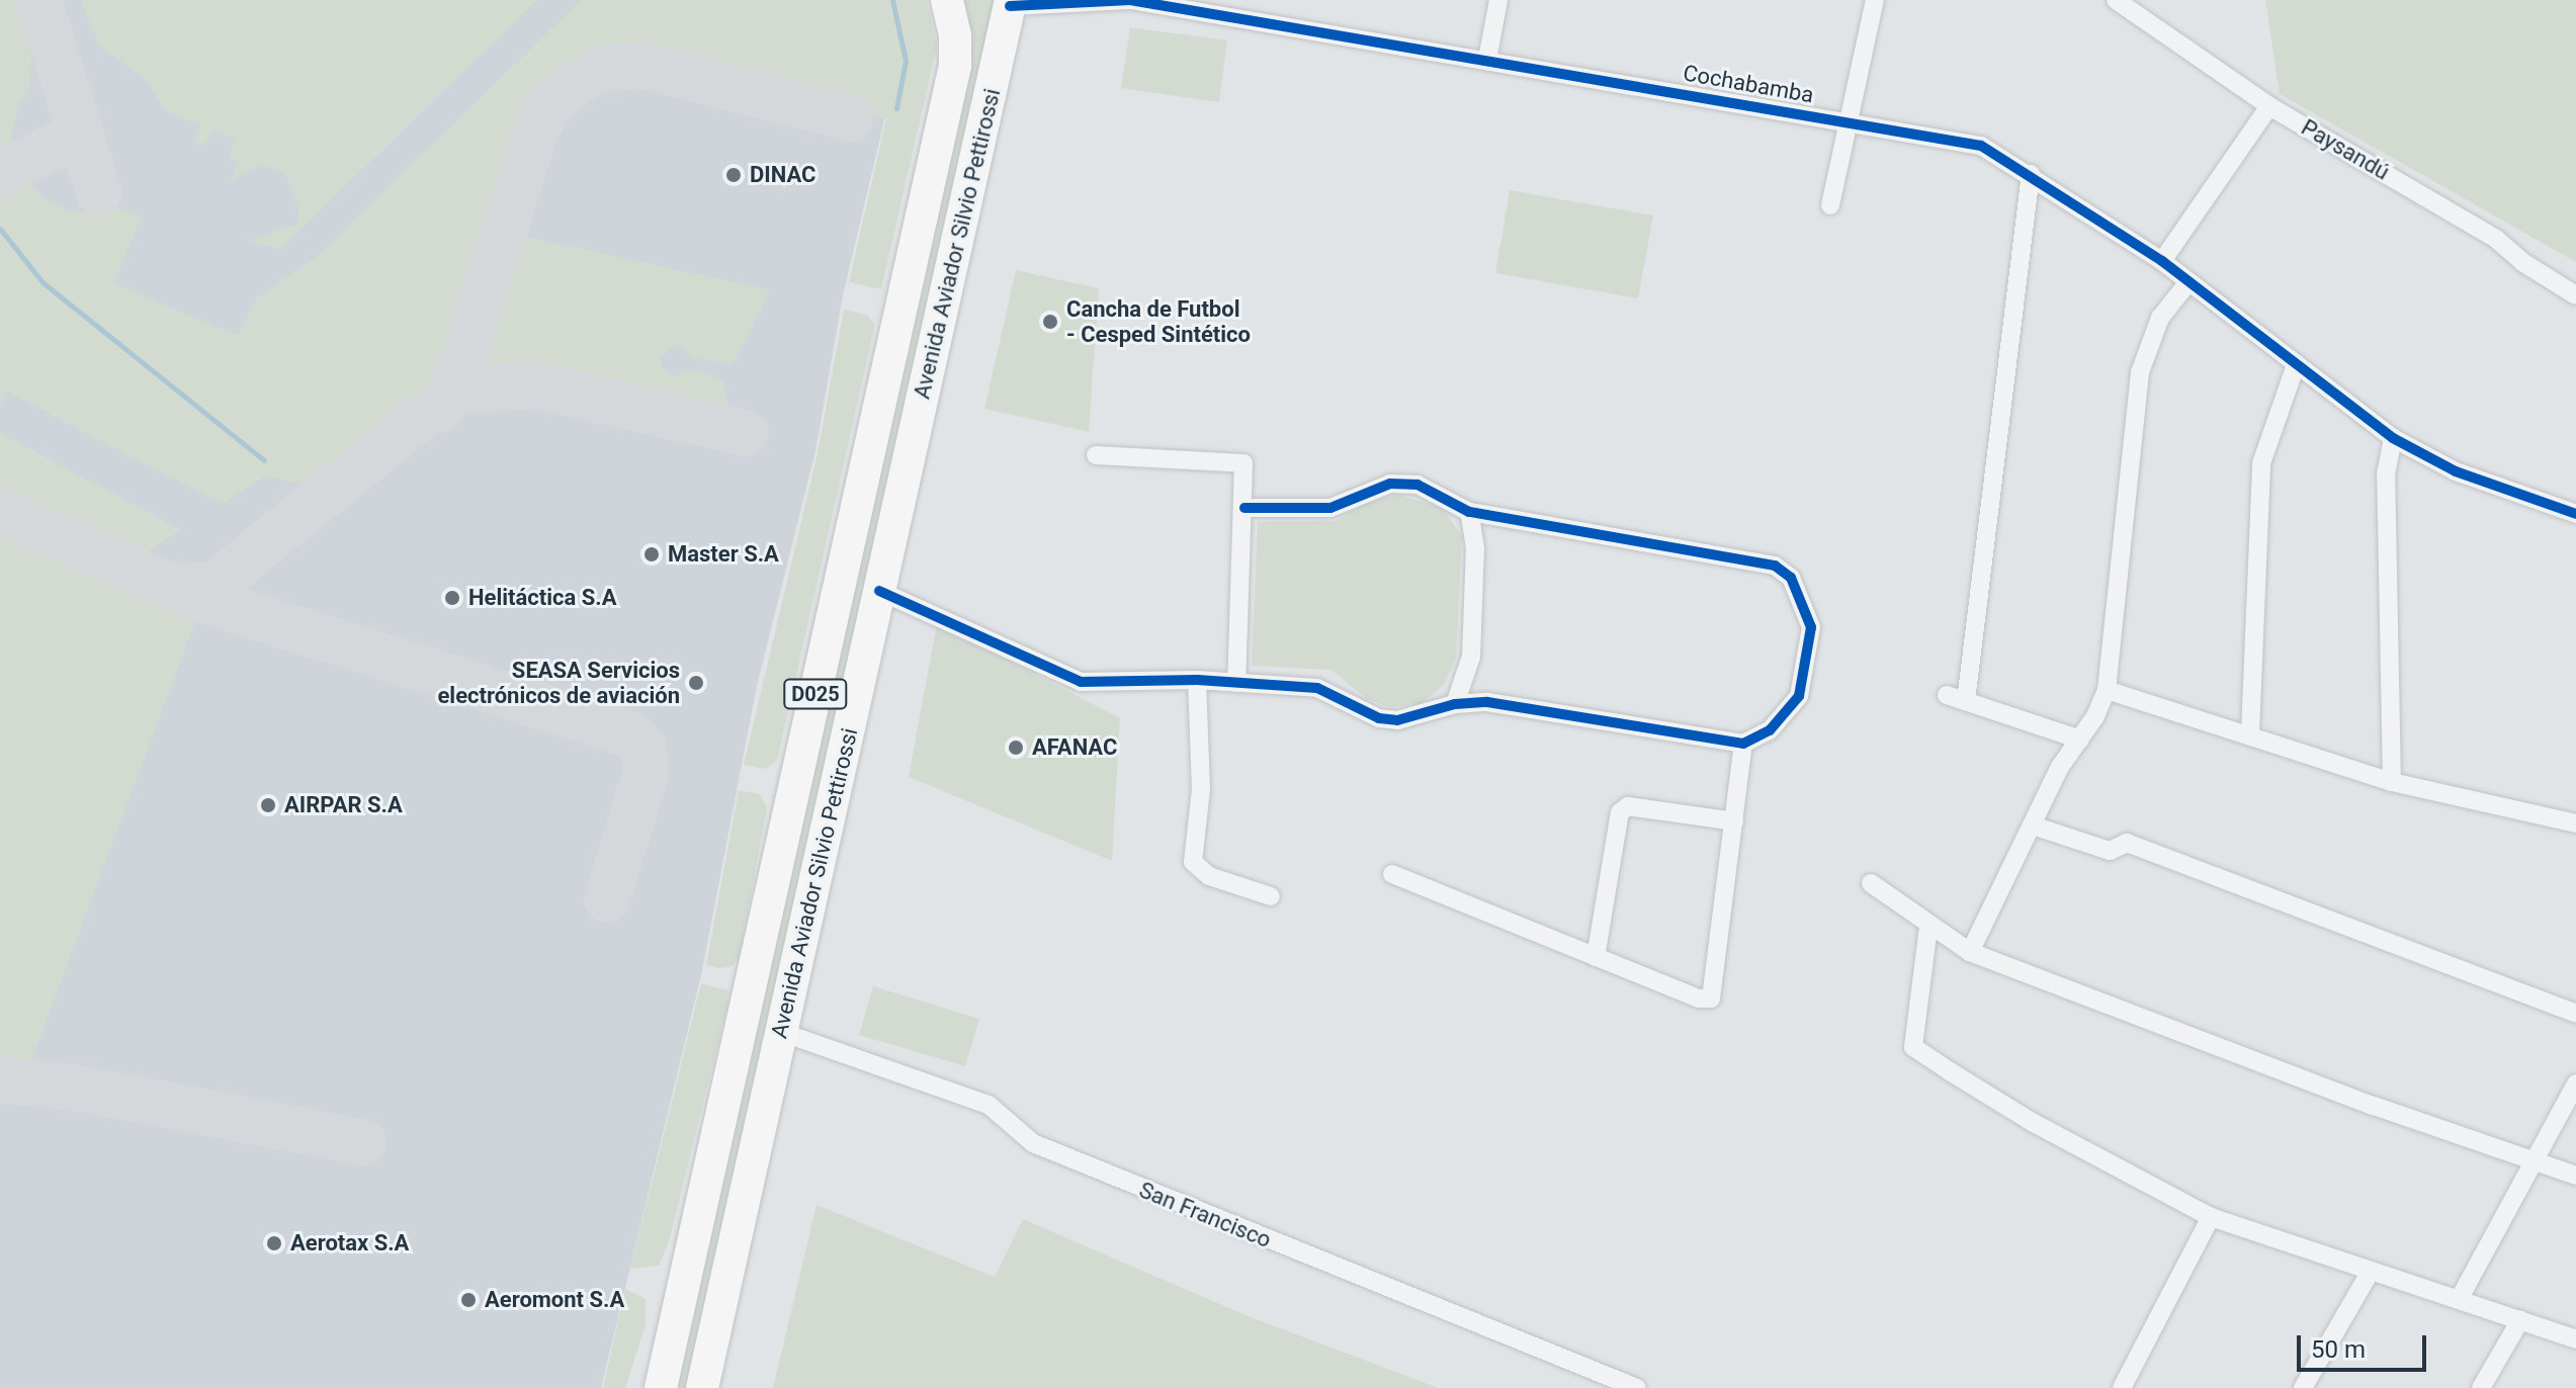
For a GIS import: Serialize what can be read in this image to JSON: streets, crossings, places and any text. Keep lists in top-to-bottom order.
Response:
{
  "streets": {
    "highway": ["Avenida Aviador Silvio Pettirossi", "D025"],
    "street": ["Cochabamba", "Paysandú", "San Francisco"]
  },
  "crossings": [
    ["Cochabamba", "Avenida Aviador Silvio Pettirossi"],
    ["Avenida Aviador Silvio Pettirossi", "San Francisco"]
  ],
  "places": [
    "DINAC",
    "Cancha de Futbol - Cesped Sintético",
    "Master S.A",
    "Helitáctica S.A",
    "SEASA Servicios electrónicos de aviación",
    "AFANAC",
    "AIRPAR S.A",
    "Aerotax S.A",
    "Aeromont S.A"
  ],
  "scale_bar": "50 m"
}
